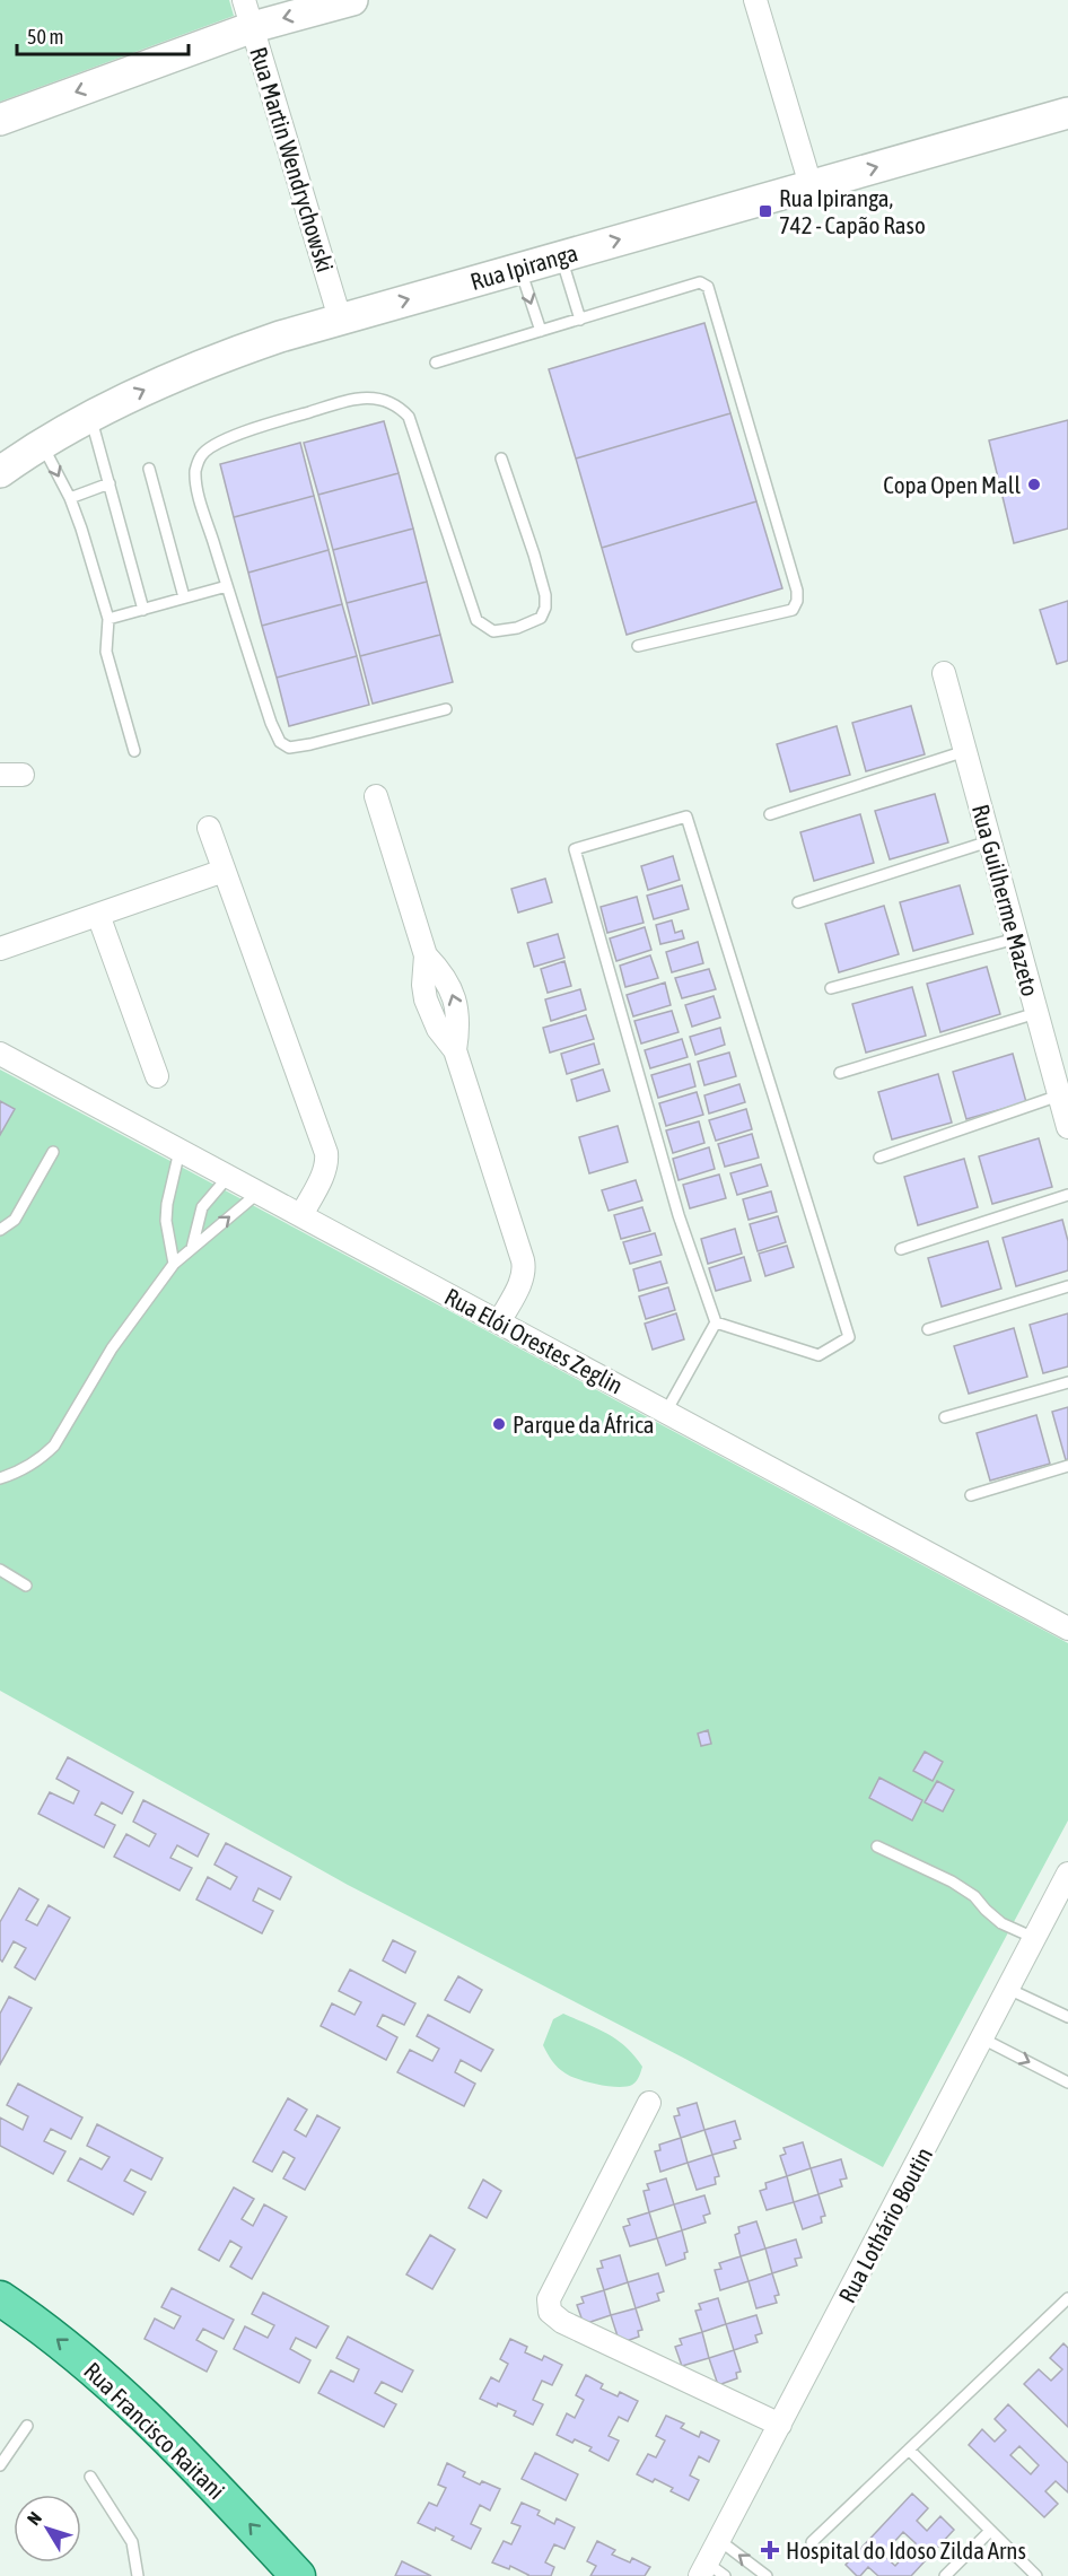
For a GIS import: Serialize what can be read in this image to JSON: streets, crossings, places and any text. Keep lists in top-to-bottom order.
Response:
{
  "streets": {
    "main road": ["Rua Ipiranga", "Rua Francisco Raitani"],
    "street": [
      "Rua Martin Wendrychowski",
      "Rua Guilherme Mazeto",
      "Rua Elói Orestes Zeglin",
      "Rua Lothário Boutin"
    ]
  },
  "crossings": [
    ["Rua Martin Wendrychowski", "Rua Ipiranga"]
  ],
  "one_way": ["Rua Ipiranga", "Rua Francisco Raitani"],
  "places": {
    "transit": ["Rua Ipiranga, 742 - Capão Raso"],
    "other": ["Copa Open Mall", "Parque da África"],
    "health": ["Hospital do Idoso Zilda Arns"]
  },
  "scale_bar": "50 m",
  "north": "top left"
}
